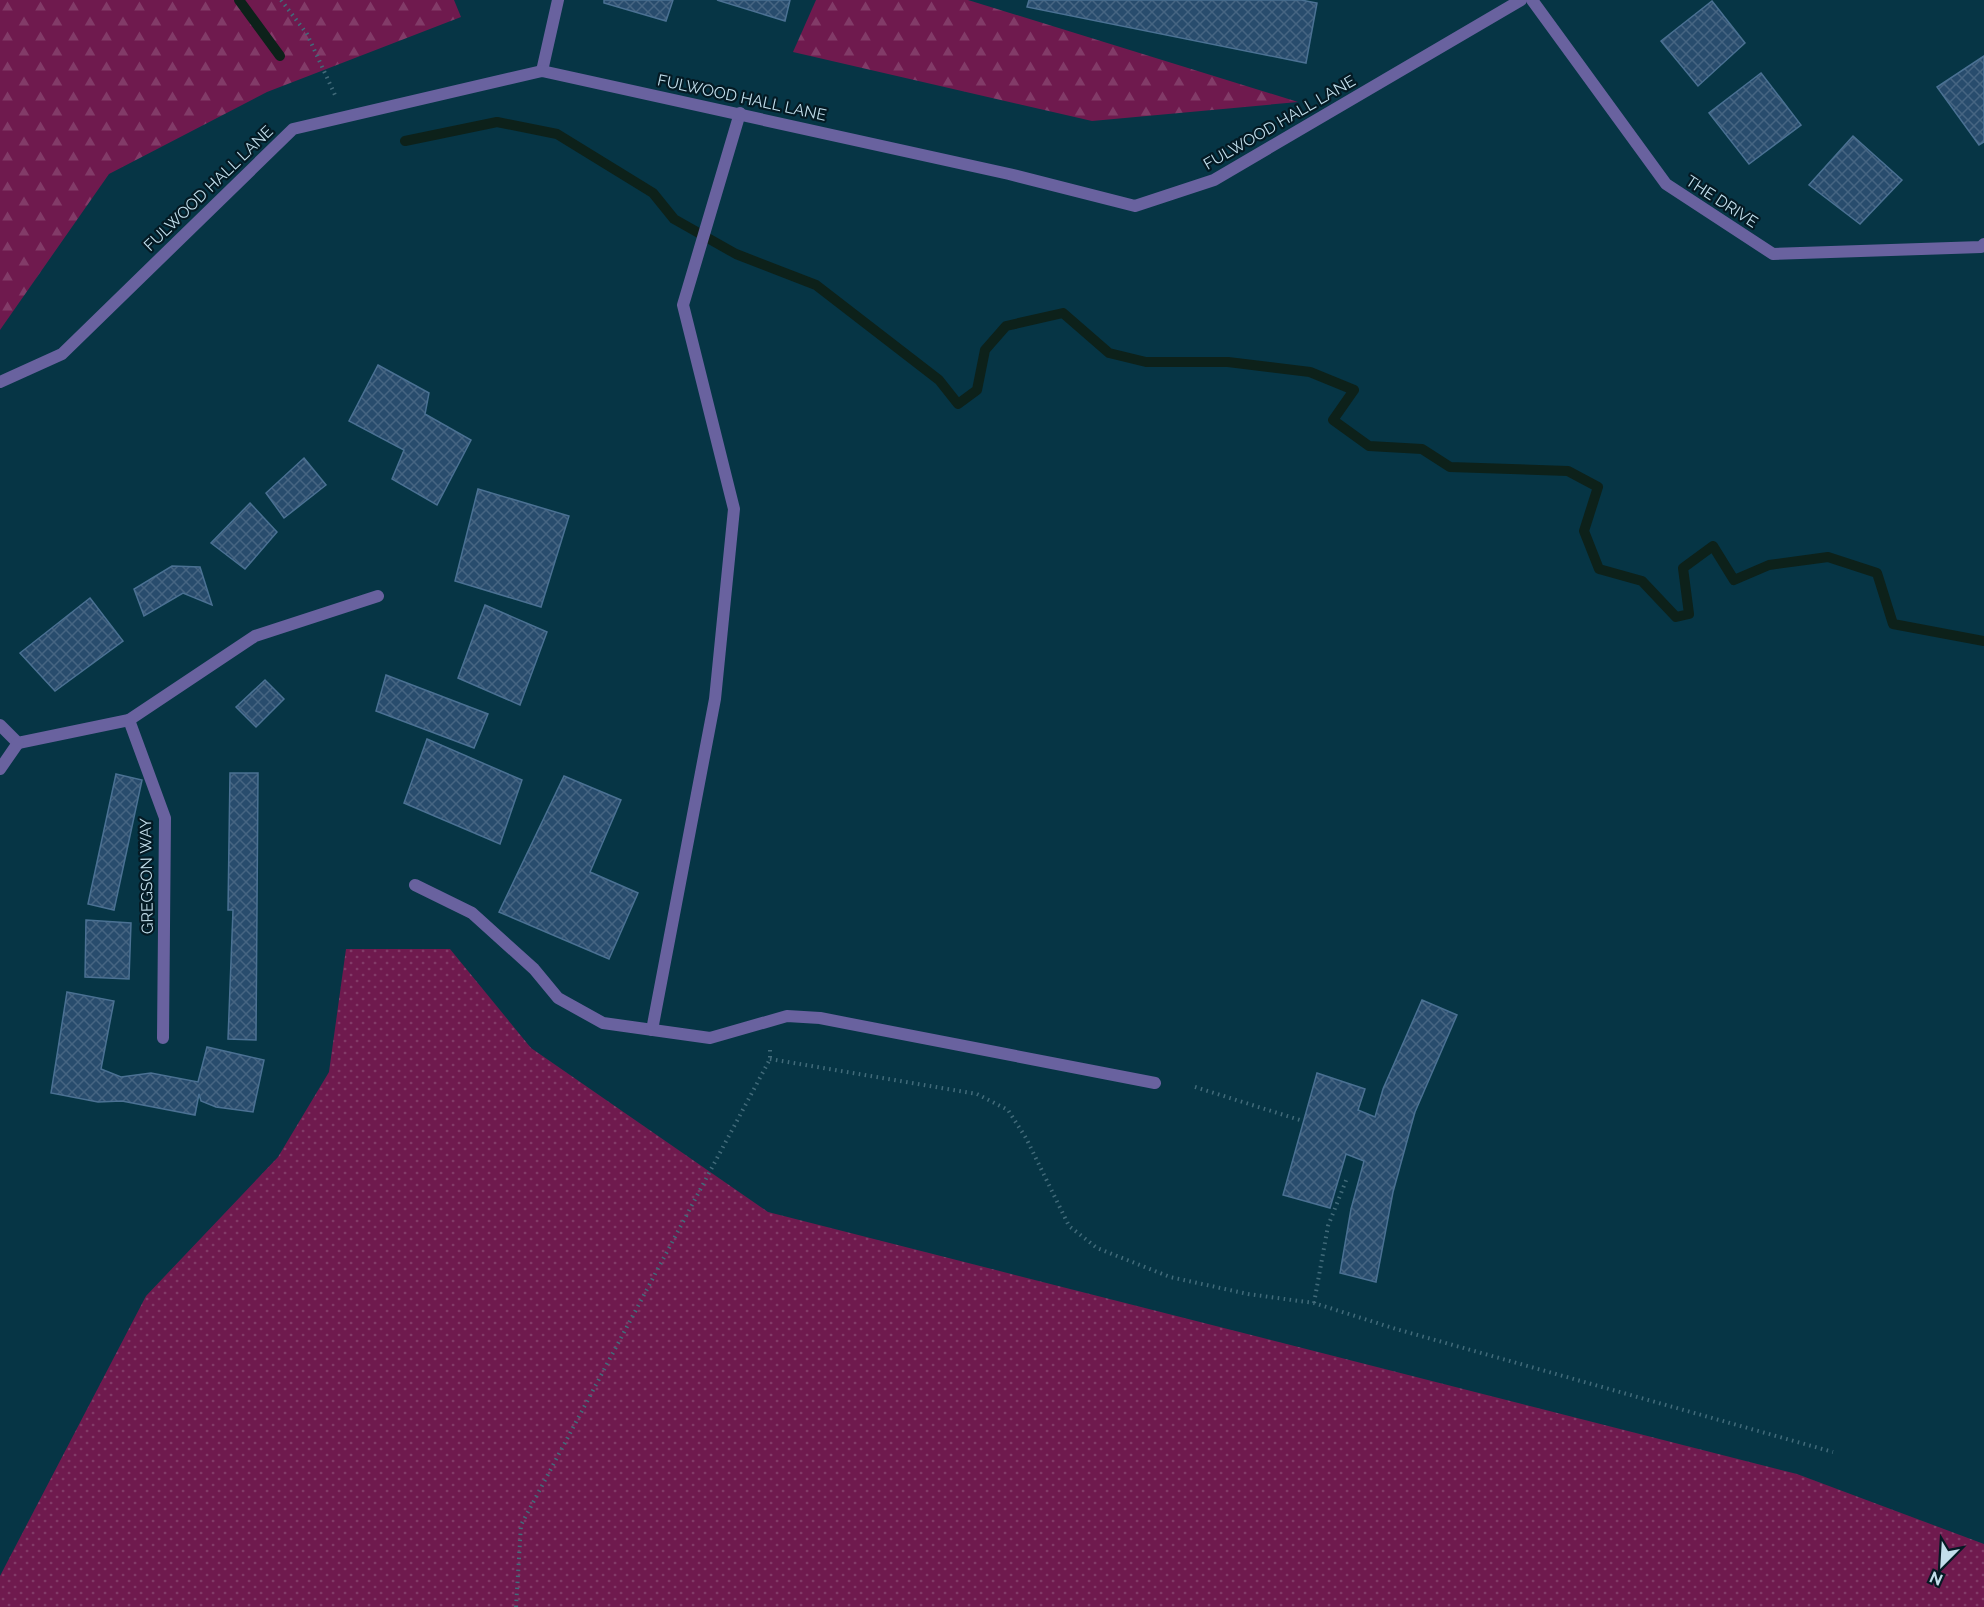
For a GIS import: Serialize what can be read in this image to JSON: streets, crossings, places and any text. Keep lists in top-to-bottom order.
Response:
{
  "streets": {
    "street": ["FULWOOD HALL LANE", "THE DRIVE", "GREGSON WAY"]
  },
  "north": "bottom left"
}
